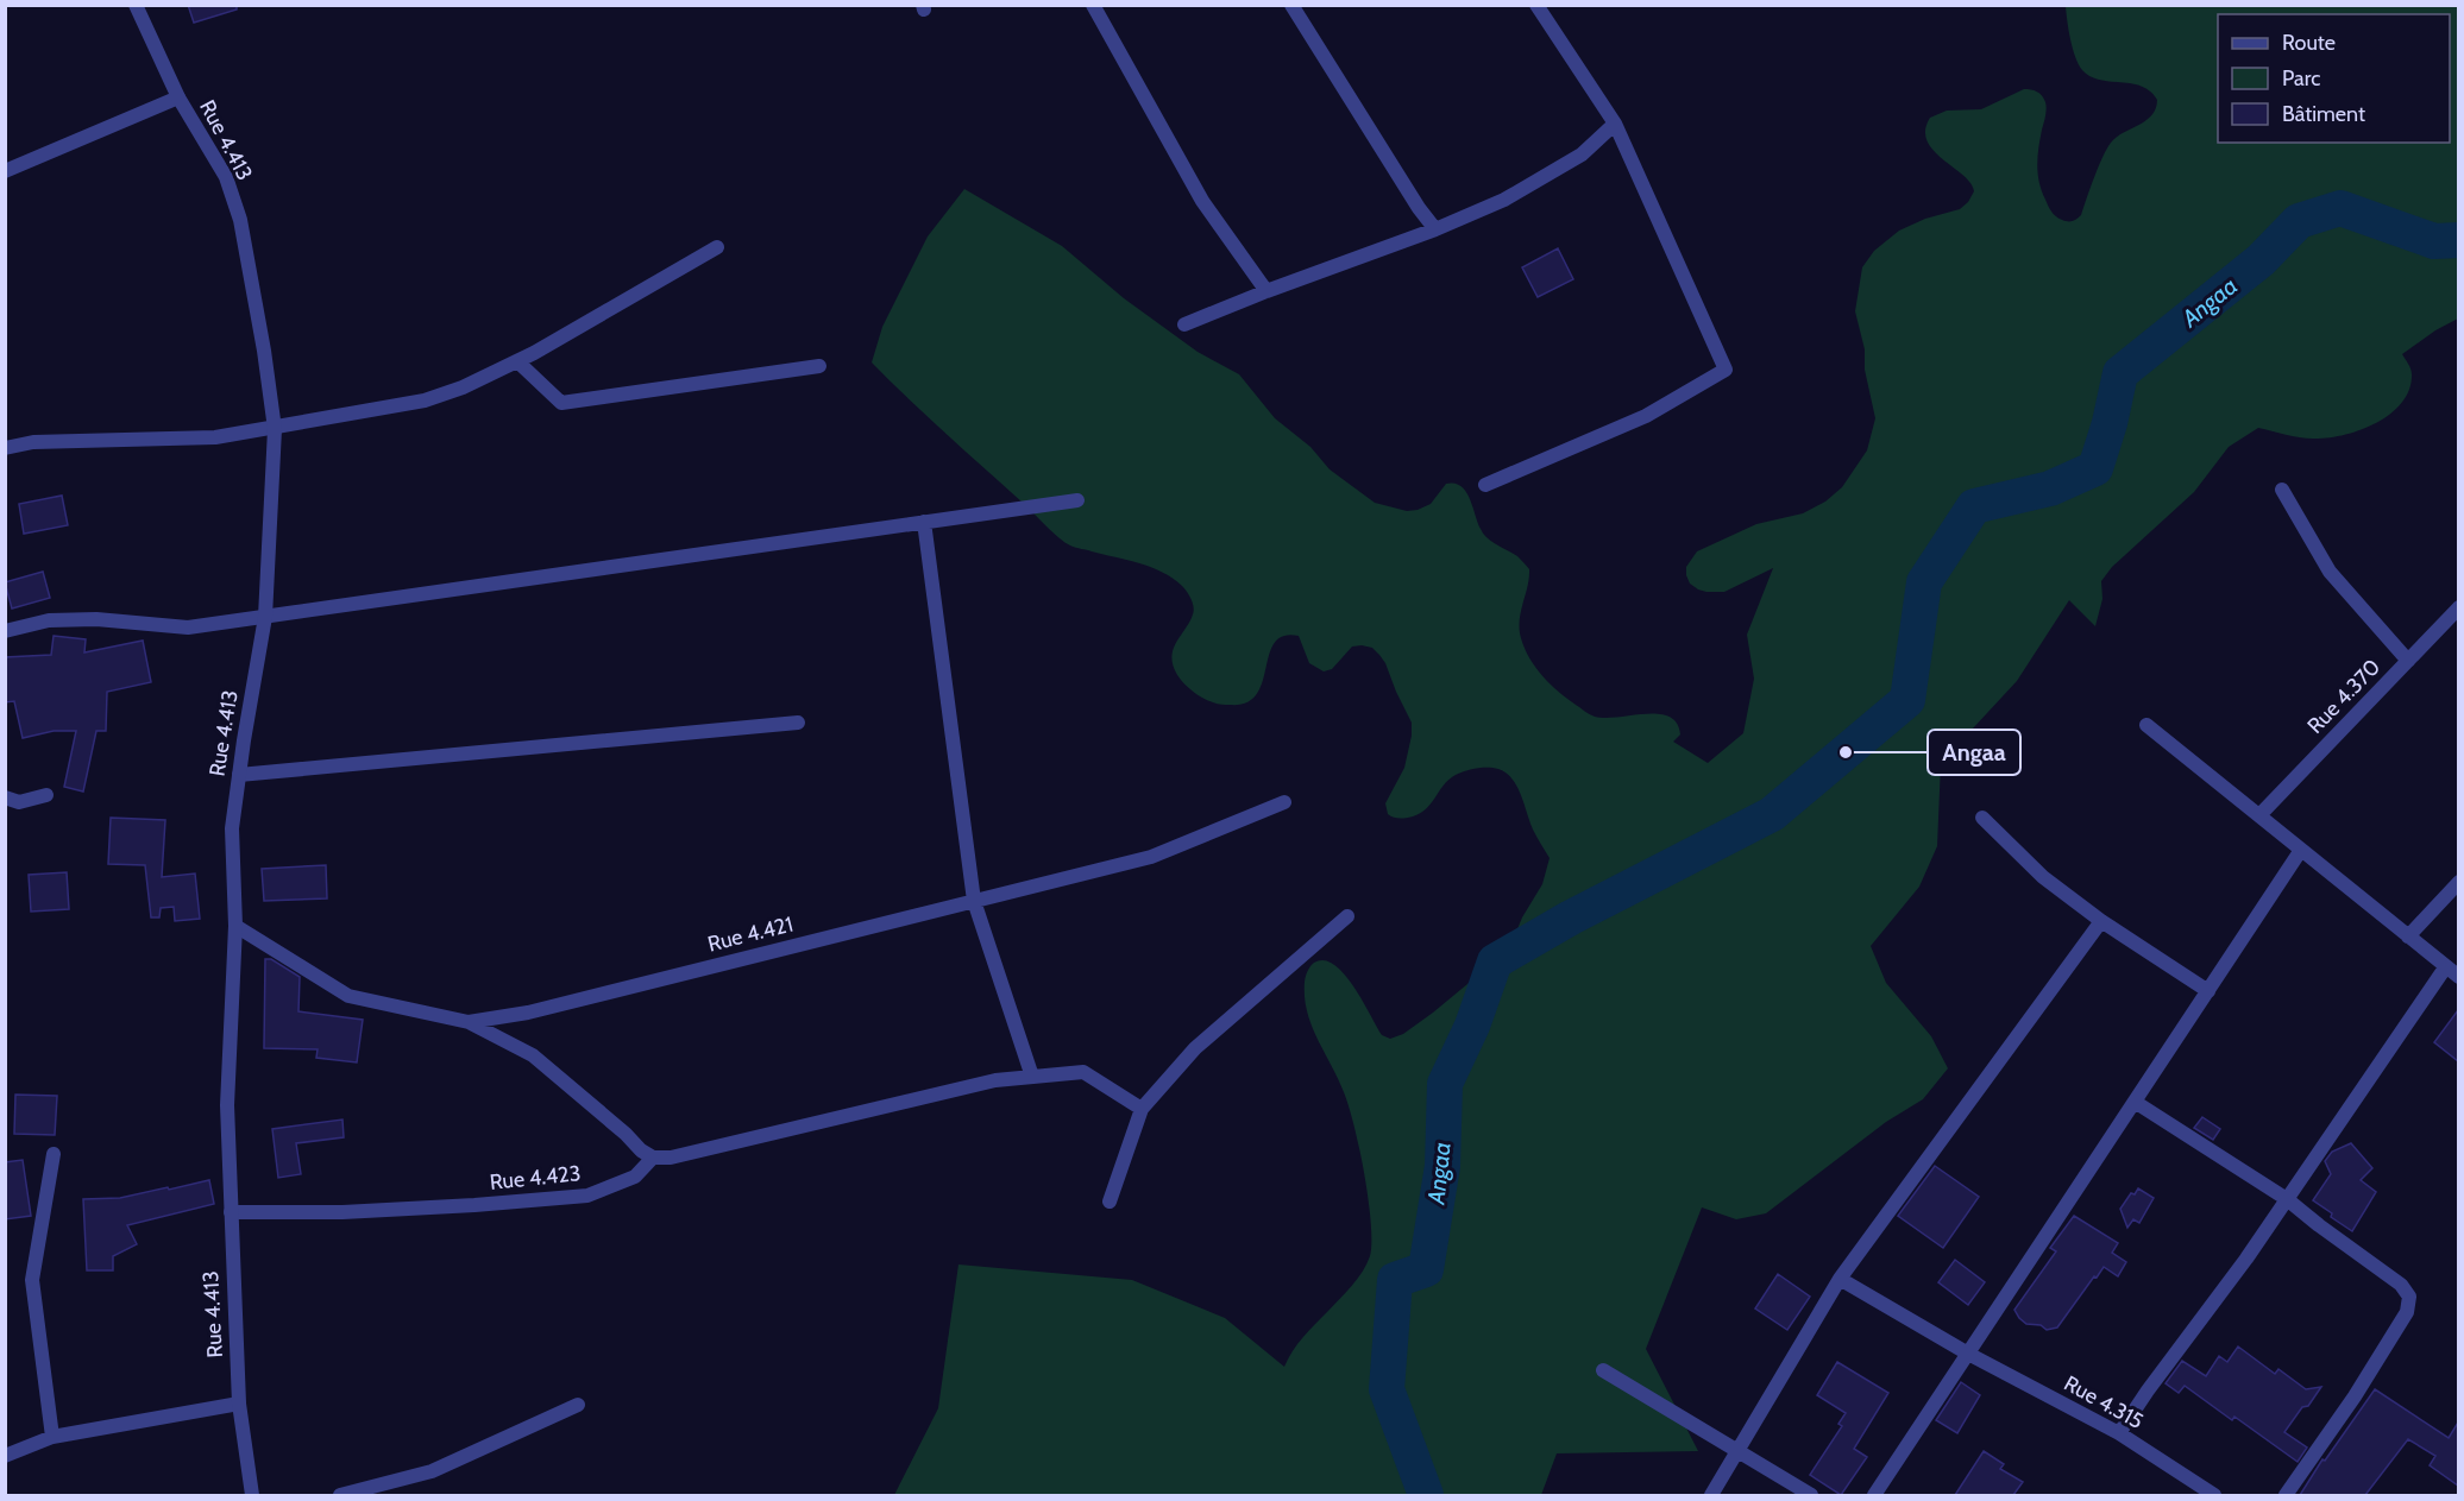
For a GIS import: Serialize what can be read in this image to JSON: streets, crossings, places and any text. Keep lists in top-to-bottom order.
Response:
{
  "streets": {
    "street": [
      "Rue 4.413",
      "Rue 4.370",
      "Rue 4.421",
      "Rue 4.423",
      "Rue 4.315"
    ]
  },
  "crossings": [
    ["Rue 4.413", "Rue 4.421"],
    ["Rue 4.413", "Rue 4.423"]
  ],
  "water": ["Angaa"],
  "places": ["Angaa"],
  "legend": ["Route", "Parc", "Bâtiment"]
}
